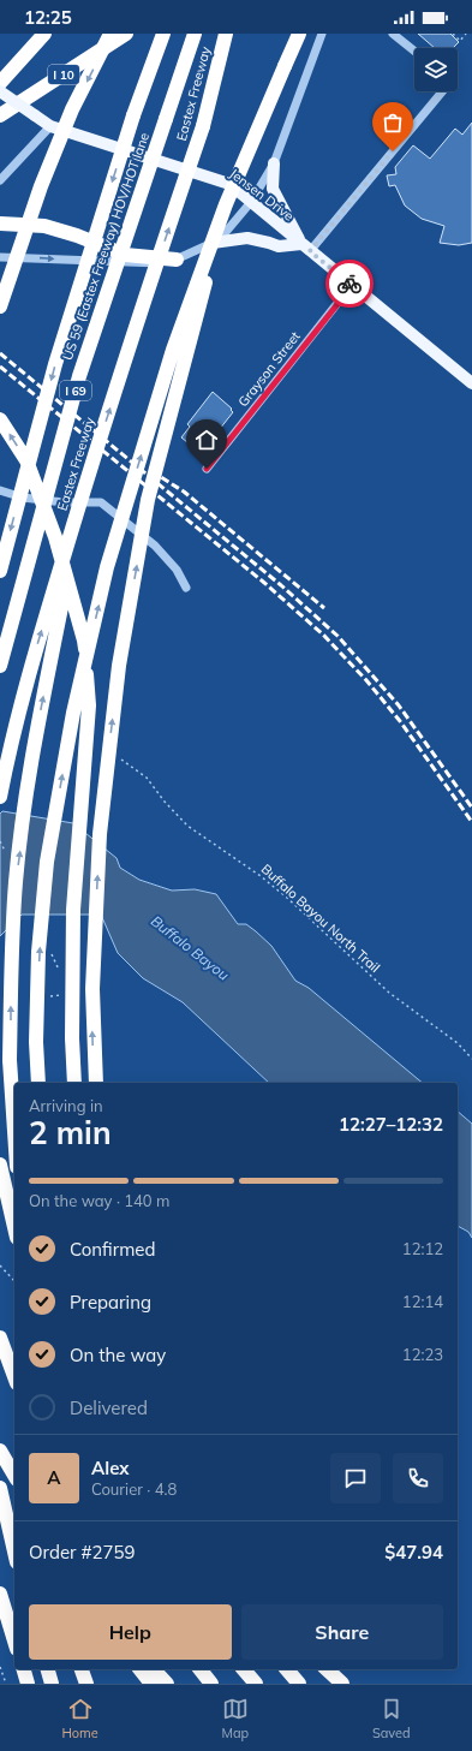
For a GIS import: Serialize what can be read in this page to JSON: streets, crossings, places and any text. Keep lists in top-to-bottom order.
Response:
{
  "streets": {
    "highway": [
      "I 10",
      "Eastex Freeway",
      "US 59 (Eastex Freeway) HOV/HOT lane",
      "I 69"
    ],
    "main road": ["Jensen Drive"],
    "street": ["Grayson Street"],
    "path": ["Buffalo Bayou North Trail"]
  },
  "crossings": [
    ["Jensen Drive", "Grayson Street"]
  ],
  "water": ["Buffalo Bayou"],
  "page": {
    "status": "12:25",
    "heading": ["2 min", "Arriving in", "12:27–12:32"],
    "panel": [
      "Alex",
      "Courier · 4.8",
      "Order #2759",
      "$47.94"
    ],
    "bar": "On the way · 140 m",
    "list": [
      ["Confirmed", "12:12"],
      ["Preparing", "12:14"],
      ["On the way", "12:23"],
      "Delivered"
    ],
    "round": "A",
    "buttons": ["Help", "Share"],
    "tabs": ["Home", "Map", "Saved"]
  }
}
